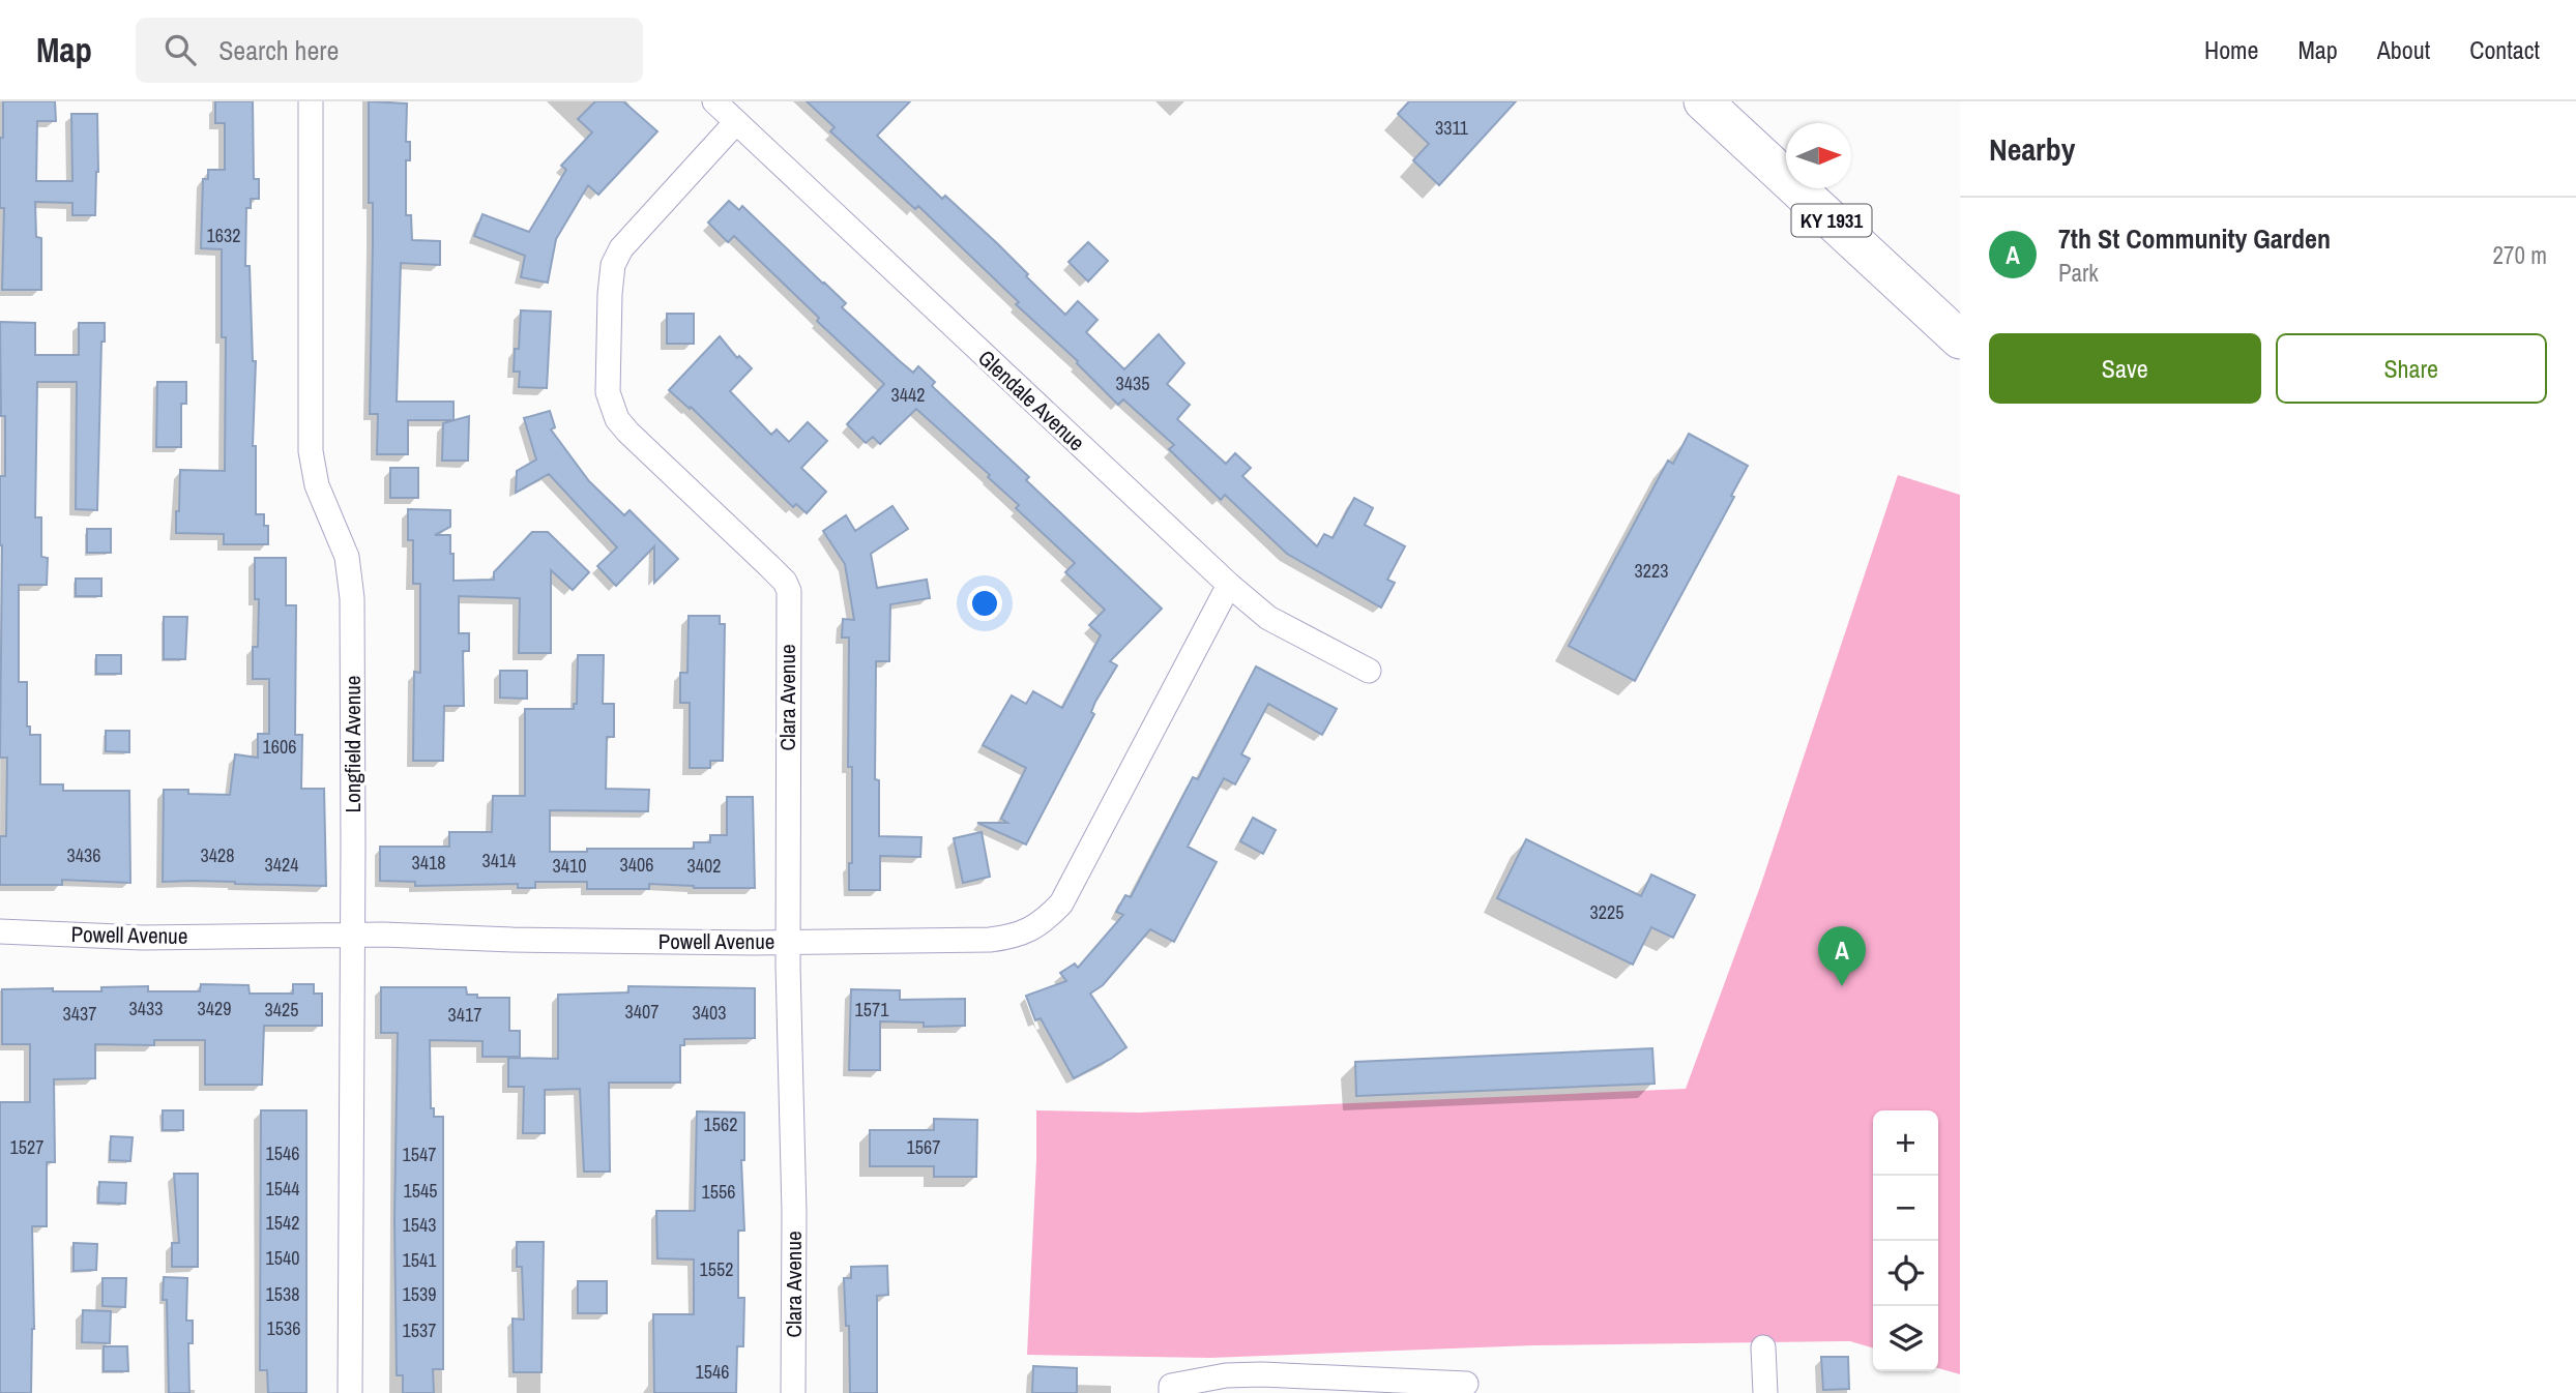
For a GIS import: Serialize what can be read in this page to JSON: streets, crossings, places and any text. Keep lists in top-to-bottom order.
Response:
{
  "streets": {
    "main road": ["KY 1931"],
    "street": [
      "Glendale Avenue",
      "Clara Avenue",
      "Longfield Avenue",
      "Powell Avenue"
    ]
  },
  "crossings": [
    ["Glendale Avenue", "Clara Avenue"],
    ["Glendale Avenue", "Powell Avenue"],
    ["Clara Avenue", "Powell Avenue"],
    ["Longfield Avenue", "Powell Avenue"]
  ],
  "house_numbers": [
    "3311",
    "1632",
    "3435",
    "3442",
    "3223",
    "1606",
    "3436",
    "3428",
    "3414",
    "3418",
    "3424",
    "3406",
    "3410",
    "3402",
    "3225",
    "3433",
    "3429",
    "3425",
    "1571",
    "3407",
    "3403",
    "3437",
    "3417",
    "1562",
    "1527",
    "1567",
    "1546",
    "1547",
    "1544",
    "1545",
    "1556",
    "1542",
    "1543",
    "1540",
    "1541",
    "1552",
    "1538",
    "1539",
    "1536",
    "1537",
    "1546"
  ],
  "north": "right",
  "page": {
    "header": "Map",
    "search": "Search here",
    "nav": [
      "Home",
      "Map",
      "About",
      "Contact"
    ],
    "heading": "Nearby",
    "list": [
      {
        "mark": "A",
        "name": "7th St Community Garden",
        "note": "Park",
        "value": "270 m"
      }
    ],
    "buttons": ["Save", "Share"],
    "pins": "A",
    "map_buttons": ["+", "−"]
  }
}
